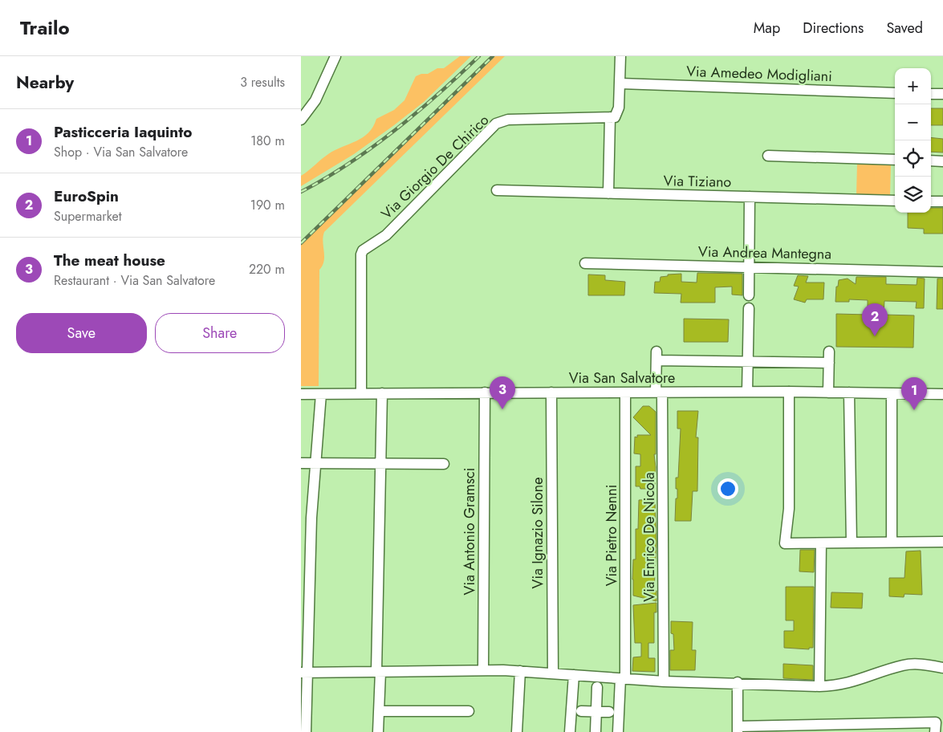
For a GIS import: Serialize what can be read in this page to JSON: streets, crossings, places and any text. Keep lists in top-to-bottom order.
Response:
{
  "streets": {
    "street": [
      "Via Amedeo Modigliani",
      "Via Giorgio De Chirico",
      "Via Tiziano",
      "Via Andrea Mantegna",
      "Via San Salvatore",
      "Via Antonio Gramsci",
      "Via Ignazio Silone",
      "Via Pietro Nenni",
      "Via Enrico De Nicola"
    ]
  },
  "crossings": [
    ["Via Giorgio De Chirico", "Via San Salvatore"],
    ["Via San Salvatore", "Via Antonio Gramsci"],
    ["Via San Salvatore", "Via Ignazio Silone"],
    ["Via San Salvatore", "Via Pietro Nenni"],
    ["Via San Salvatore", "Via Enrico De Nicola"]
  ],
  "page": {
    "header": "Trailo",
    "nav": ["Map", "Directions", "Saved"],
    "heading": ["Nearby", "3 results"],
    "map_buttons": ["+", "−"],
    "list": [
      {
        "mark": "1",
        "name": "Pasticceria Iaquinto",
        "note": "Shop · Via San Salvatore",
        "value": "180 m"
      },
      {
        "mark": "2",
        "name": "EuroSpin",
        "note": "Supermarket",
        "value": "190 m"
      },
      {
        "mark": "3",
        "name": "The meat house",
        "note": "Restaurant · Via San Salvatore",
        "value": "220 m"
      }
    ],
    "buttons": ["Save", "Share"],
    "pins": ["2", "3", "1"]
  }
}
